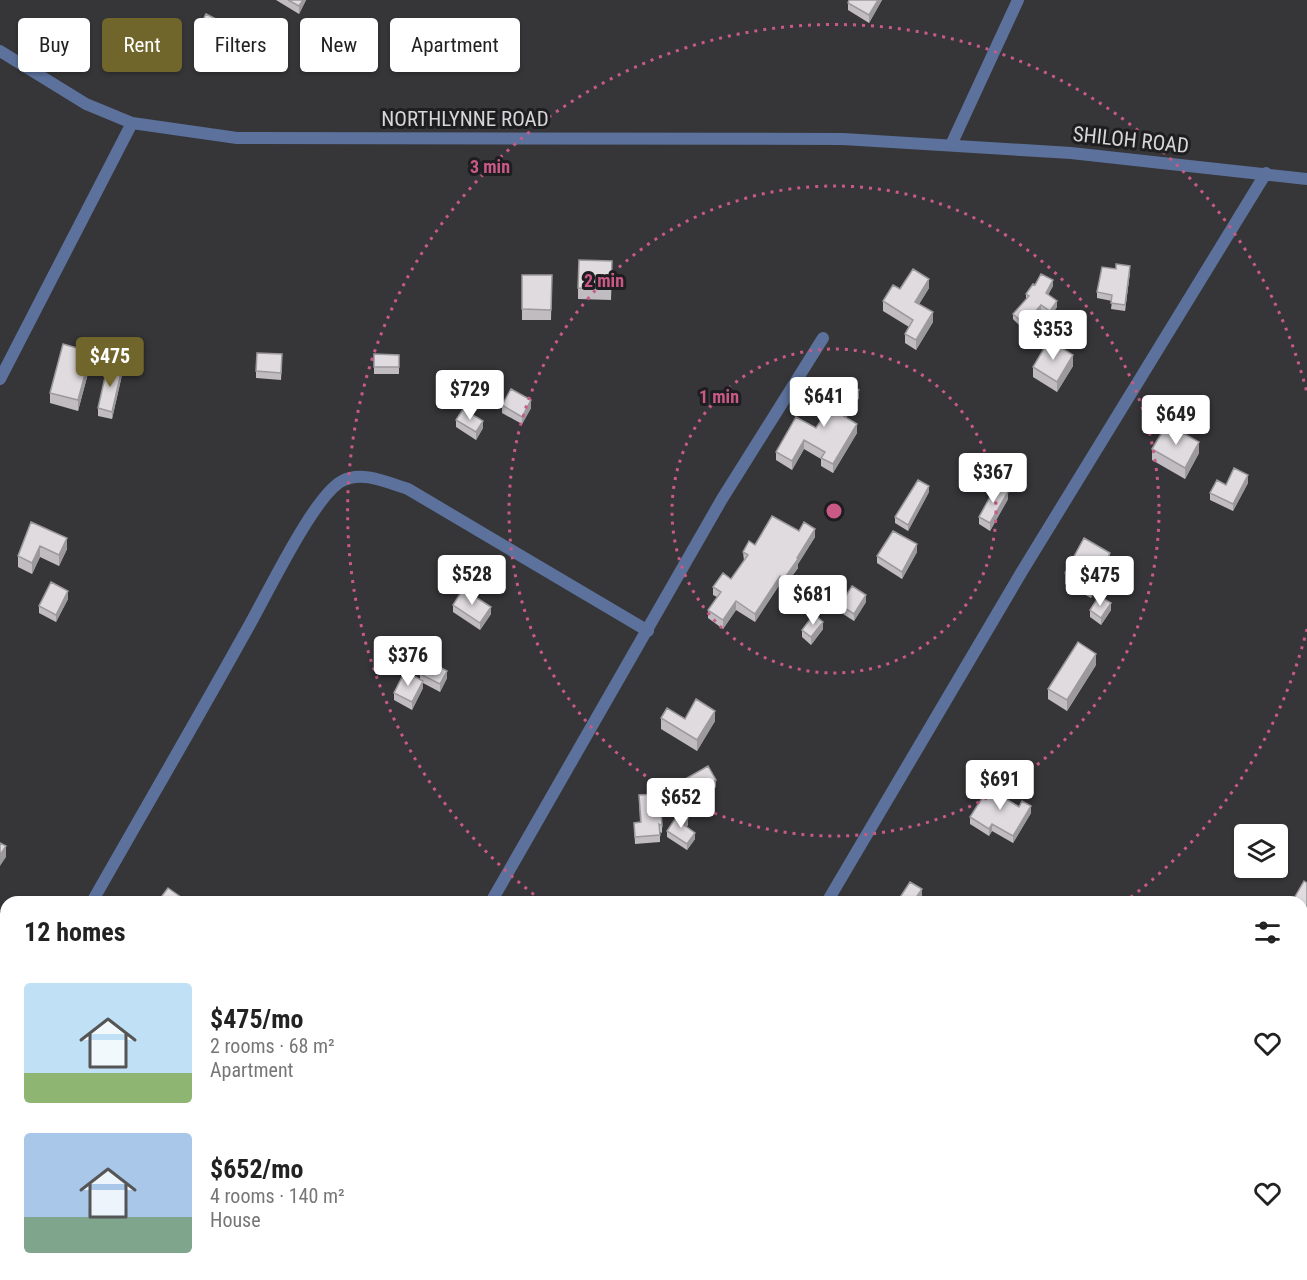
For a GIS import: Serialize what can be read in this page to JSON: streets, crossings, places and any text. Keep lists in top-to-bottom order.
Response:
{
  "streets": {
    "street": ["NORTHLYNNE ROAD", "SHILOH ROAD"]
  },
  "crossings": [
    ["NORTHLYNNE ROAD", "SHILOH ROAD"]
  ],
  "page": {
    "chip": [
      "Buy",
      "Rent",
      "Filters",
      "New",
      "Apartment"
    ],
    "price": [
      "$353",
      "$475",
      "$729",
      "$641",
      "$649",
      "$367",
      "$528",
      "$475",
      "$681",
      "$376",
      "$691",
      "$652"
    ],
    "heading": "12 homes",
    "list": [
      {
        "name": "$475/mo",
        "note": "2 rooms · 68 m² · Apartment"
      },
      {
        "name": "$652/mo",
        "note": "4 rooms · 140 m² · House"
      }
    ]
  },
  "rings": ["3 min", "2 min", "1 min"]
}
